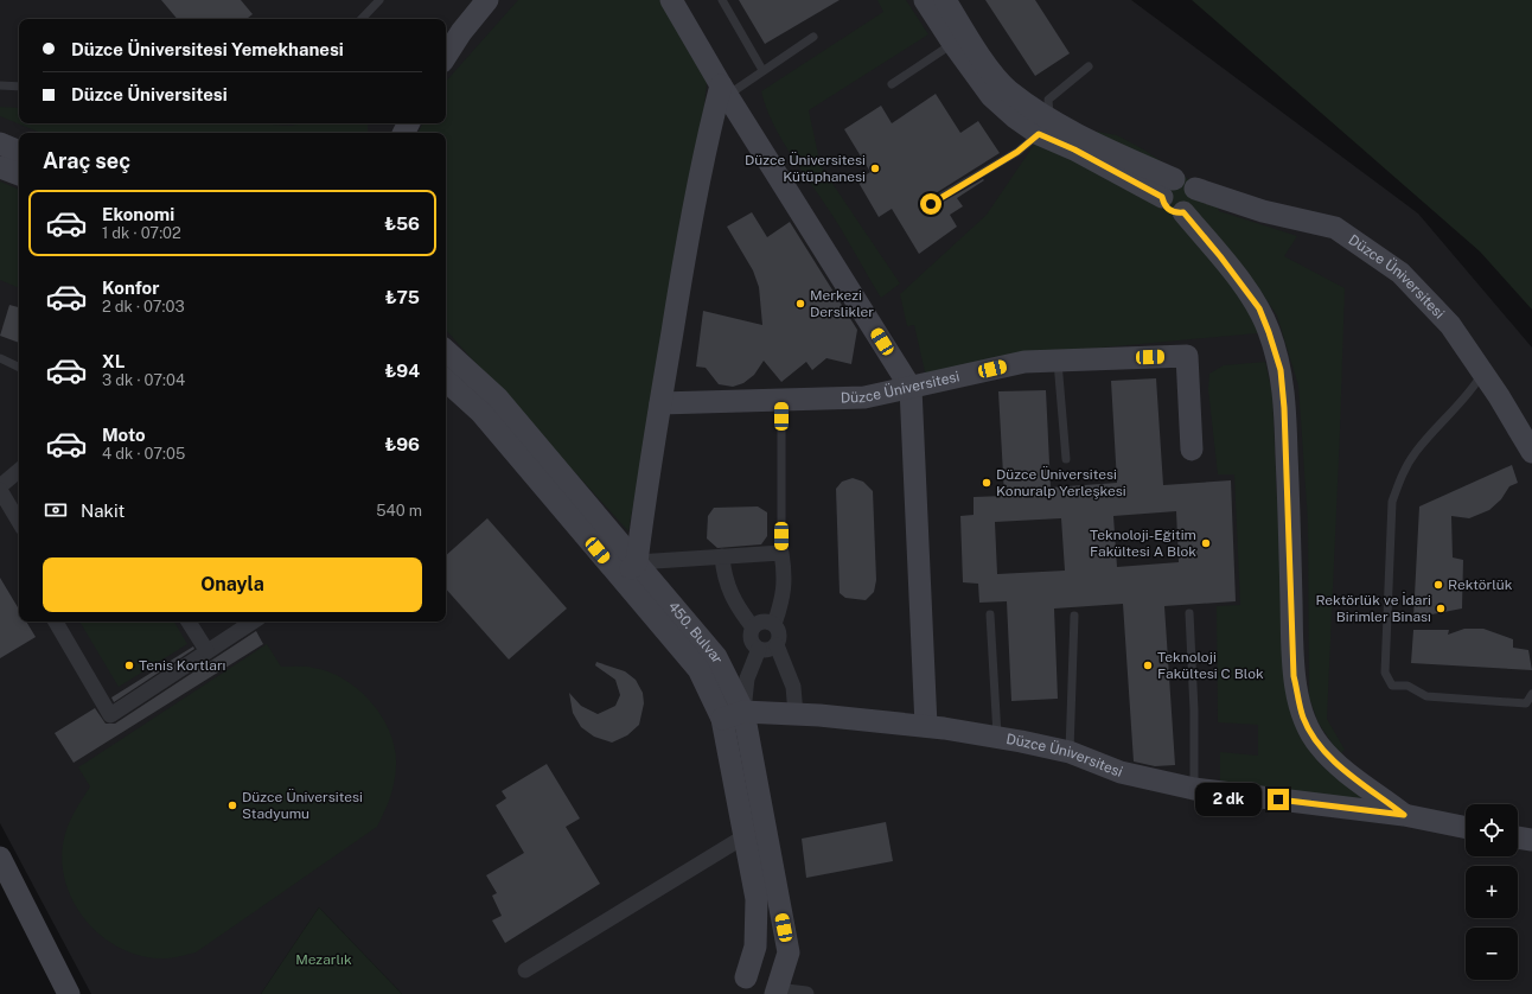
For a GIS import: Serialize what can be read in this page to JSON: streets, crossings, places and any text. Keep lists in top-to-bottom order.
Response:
{
  "streets": {
    "street": ["Düzce Üniversitesi", "450. Bulvar"]
  },
  "crossings": [
    ["Düzce Üniversitesi", "450. Bulvar"]
  ],
  "parks": ["Mezarlık"],
  "places": [
    "Düzce Üniversitesi Kütüphanesi",
    "Merkezi Derslikler",
    "Düzce Üniversitesi Konuralp Yerleşkesi",
    "Teknoloji-Eğitim Fakültesi A Blok",
    "Rektörlük",
    "Rektörlük ve İdari Birimler Binası",
    "Tenis Kortları",
    "Teknoloji Fakültesi C Blok",
    "Düzce Üniversitesi Stadyumu"
  ],
  "page": {
    "banner": ["Düzce Üniversitesi Yemekhanesi", "Düzce Üniversitesi"],
    "heading": "Araç seç",
    "list": [
      {
        "name": "Ekonomi",
        "note": "1 dk · 07:02",
        "value": "₺56"
      },
      {
        "name": "Konfor",
        "note": "2 dk · 07:03",
        "value": "₺75"
      },
      {
        "name": "XL",
        "note": "3 dk · 07:04",
        "value": "₺94"
      },
      {
        "name": "Moto",
        "note": "4 dk · 07:05",
        "value": "₺96"
      }
    ],
    "pay": ["Nakit", "540 m"],
    "buttons": "Onayla",
    "bubble": "2 dk",
    "map_buttons": ["+", "−"]
  }
}
